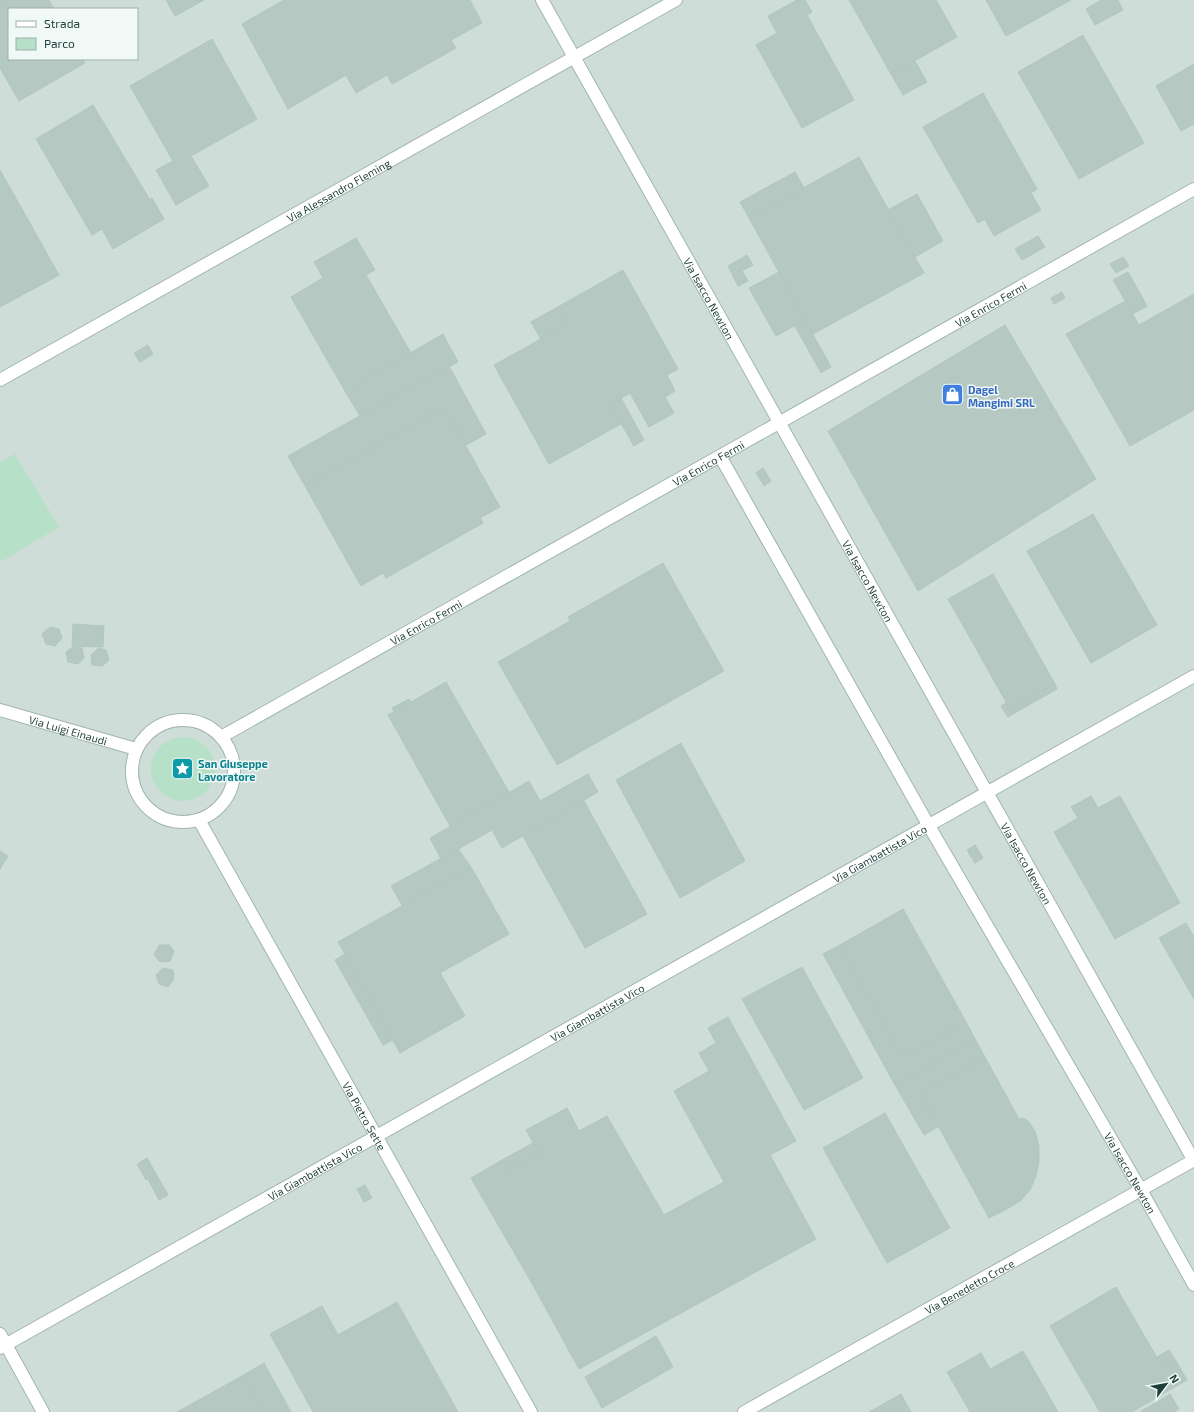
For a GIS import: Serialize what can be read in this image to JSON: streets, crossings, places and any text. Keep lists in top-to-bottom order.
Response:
{
  "streets": {
    "street": [
      "Via Alessandro Fleming",
      "Via Isacco Newton",
      "Via Enrico Fermi",
      "Via Luigi Einaudi",
      "Via Giambattista Vico",
      "Via Pietro Sette",
      "Via Benedetto Croce"
    ]
  },
  "crossings": [
    ["Via Alessandro Fleming", "Via Isacco Newton"],
    ["Via Isacco Newton", "Via Enrico Fermi"],
    ["Via Isacco Newton", "Via Giambattista Vico"],
    ["Via Isacco Newton", "Via Benedetto Croce"],
    ["Via Enrico Fermi", "Via Luigi Einaudi"],
    ["Via Enrico Fermi", "Via Pietro Sette"],
    ["Via Luigi Einaudi", "Via Pietro Sette"],
    ["Via Giambattista Vico", "Via Pietro Sette"]
  ],
  "places": {
    "shop": ["Dagel Mangimi SRL"],
    "place": ["San Giuseppe Lavoratore"]
  },
  "legend": ["Strada", "Parco"],
  "north": "top right"
}
